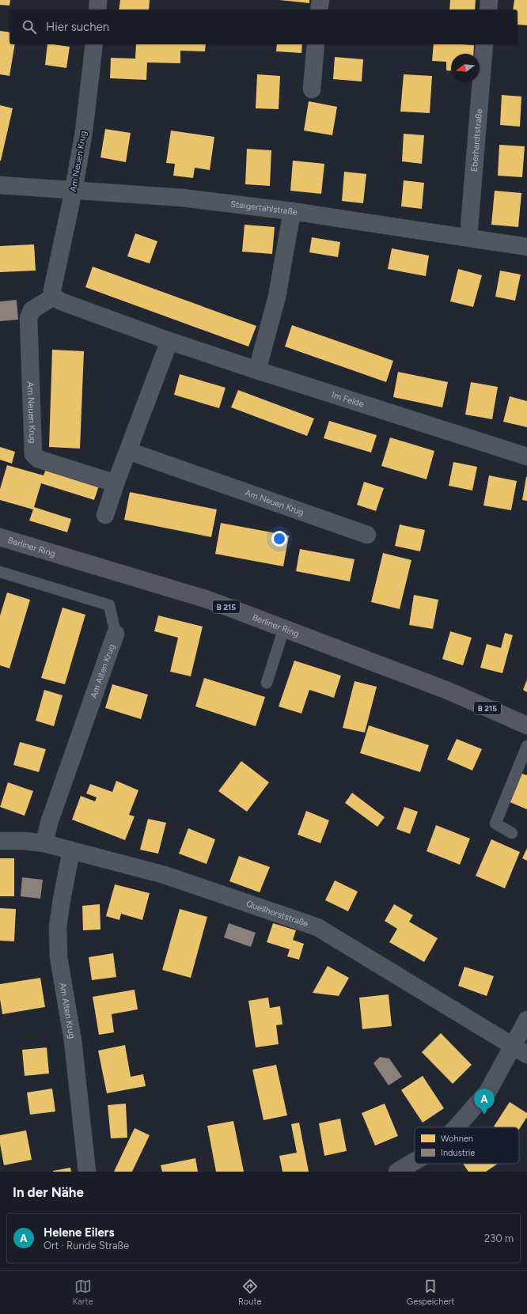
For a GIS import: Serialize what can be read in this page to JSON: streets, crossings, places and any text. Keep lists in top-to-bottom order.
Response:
{
  "streets": {
    "main road": ["Berliner Ring", "B 215"],
    "street": [
      "Eberhardtstraße",
      "Am Neuen Krug",
      "Steigertahlstraße",
      "Im Felde",
      "Am Alten Krug",
      "Quellhorststraße"
    ]
  },
  "crossings": [
    ["Eberhardtstraße", "Steigertahlstraße"],
    ["Am Neuen Krug", "Steigertahlstraße"],
    ["Am Alten Krug", "Quellhorststraße"]
  ],
  "legend": ["Wohnen", "Industrie"],
  "north": "left",
  "page": {
    "search": "Hier suchen",
    "pins": "A",
    "heading": "In der Nähe",
    "list": [
      {
        "mark": "A",
        "name": "Helene Eilers",
        "note": "Ort · Runde Straße",
        "value": "230 m"
      }
    ],
    "nav": ["Karte", "Route", "Gespeichert"]
  }
}
